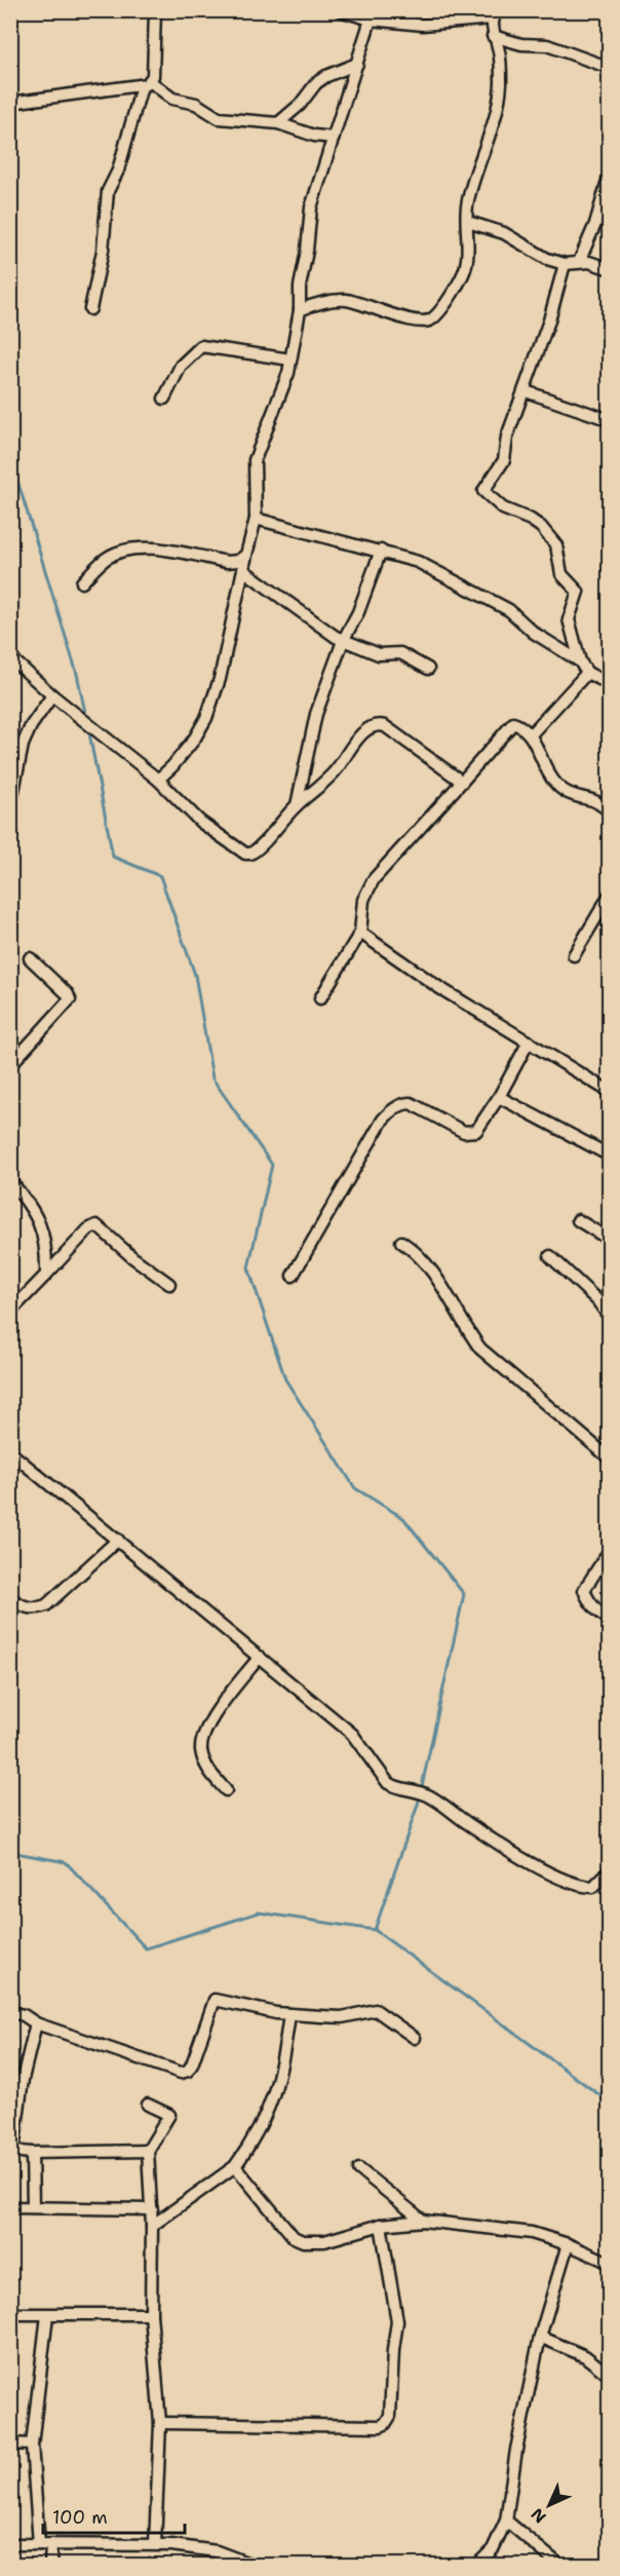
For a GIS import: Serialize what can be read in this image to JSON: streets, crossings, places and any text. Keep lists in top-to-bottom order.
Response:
{
  "scale_bar": "100 m",
  "north": "bottom left"
}
